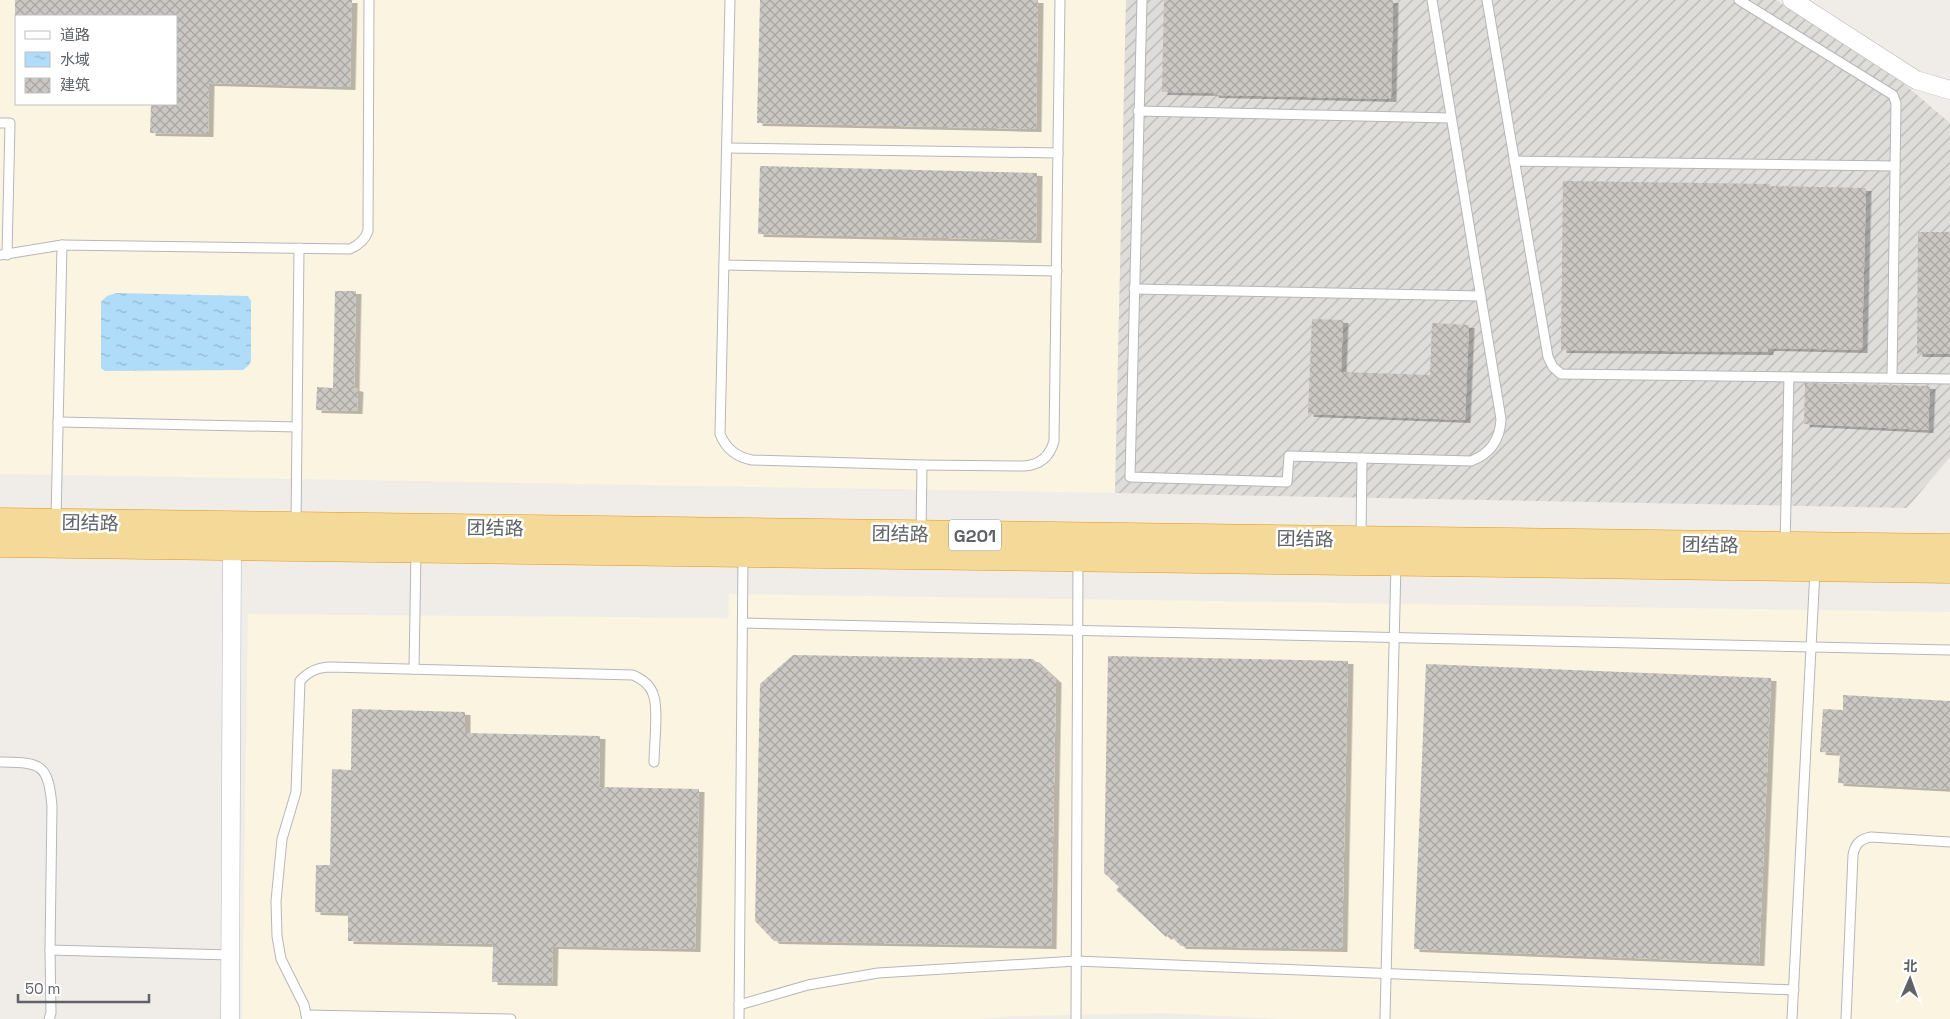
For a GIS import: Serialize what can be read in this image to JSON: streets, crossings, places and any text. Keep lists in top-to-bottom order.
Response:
{
  "streets": {
    "highway": ["团结路", "G201"]
  },
  "legend": ["道路", "水域", "建筑"],
  "scale_bar": "50 m",
  "north": "top"
}
